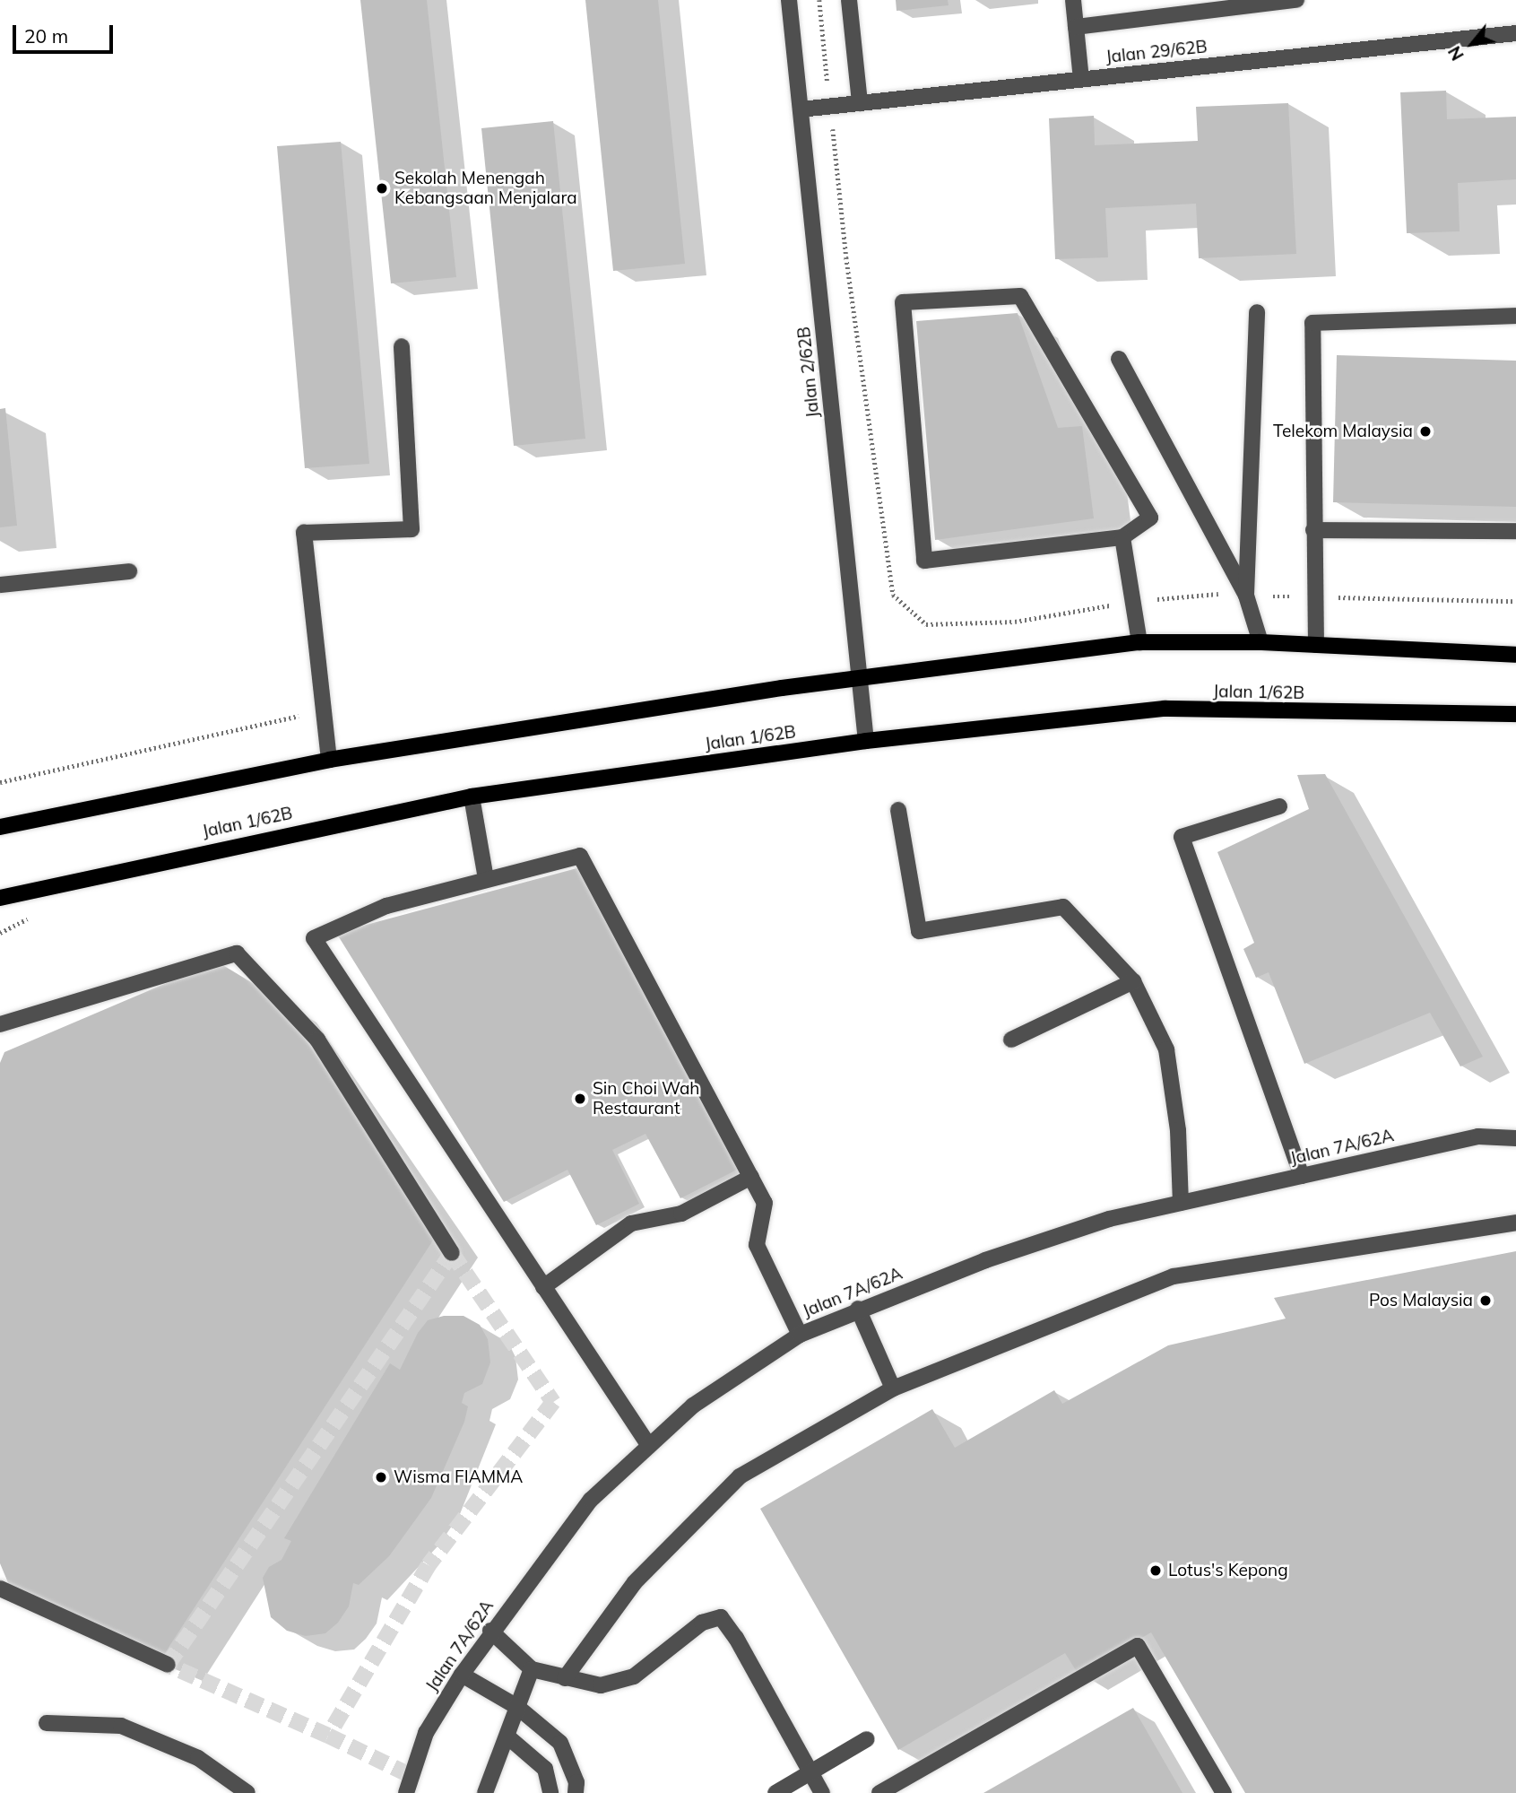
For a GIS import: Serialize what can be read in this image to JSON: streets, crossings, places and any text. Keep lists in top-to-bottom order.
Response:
{
  "streets": {
    "main road": ["Jalan 1/62B"],
    "street": ["Jalan 29/62B", "Jalan 2/62B", "Jalan 7A/62A"]
  },
  "crossings": [
    ["Jalan 29/62B", "Jalan 2/62B"],
    ["Jalan 2/62B", "Jalan 1/62B"]
  ],
  "places": [
    "Sekolah Menengah Kebangsaan Menjalara",
    "Telekom Malaysia",
    "Sin Choi Wah Restaurant",
    "Pos Malaysia",
    "Wisma FIAMMA",
    "Lotus's Kepong"
  ],
  "scale_bar": "20 m",
  "north": "bottom left"
}
